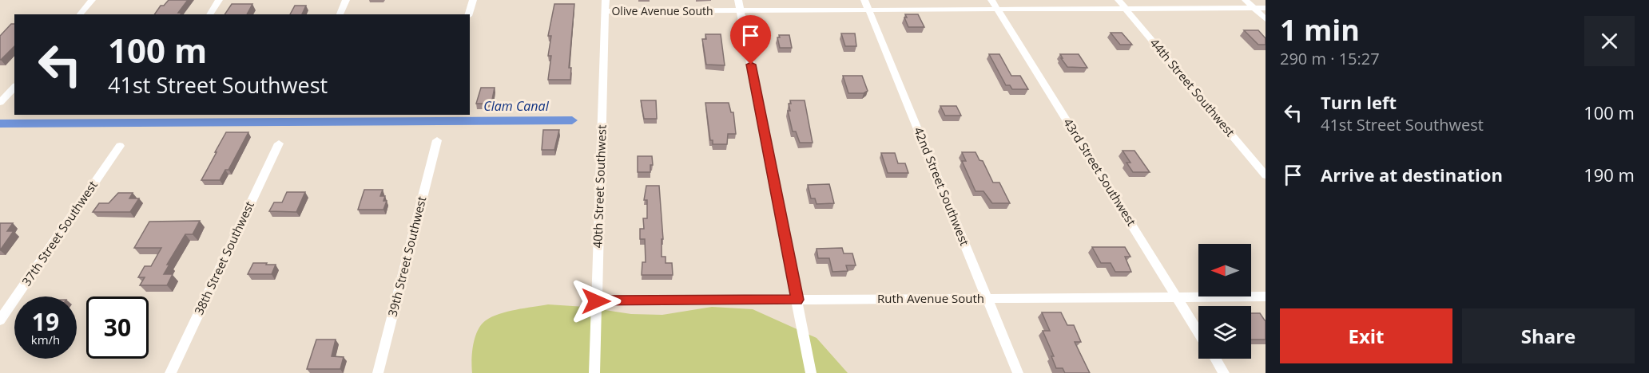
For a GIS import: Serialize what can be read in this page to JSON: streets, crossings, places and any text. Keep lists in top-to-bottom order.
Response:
{
  "streets": {
    "street": [
      "Olive Avenue South",
      "44th Street Southwest",
      "43rd Street Southwest",
      "40th Street Southwest",
      "42nd Street Southwest",
      "37th Street Southwest",
      "39th Street Southwest",
      "38th Street Southwest",
      "Ruth Avenue South"
    ]
  },
  "crossings": [
    ["Olive Avenue South", "44th Street Southwest"],
    ["Olive Avenue South", "43rd Street Southwest"],
    ["Olive Avenue South", "40th Street Southwest"],
    ["Olive Avenue South", "42nd Street Southwest"],
    ["43rd Street Southwest", "Ruth Avenue South"],
    ["40th Street Southwest", "Ruth Avenue South"],
    ["42nd Street Southwest", "Ruth Avenue South"]
  ],
  "water": ["Clam Canal"],
  "north": "left",
  "page": {
    "heading": ["1 min", "290 m · 15:27"],
    "turn": ["100 m", "41st Street Southwest"],
    "list": [
      {
        "name": "Turn left",
        "note": "41st Street Southwest",
        "value": "100 m"
      },
      {
        "name": "Arrive at destination",
        "value": "190 m"
      }
    ],
    "speed": "19 km/h",
    "limit": "30",
    "buttons": ["Exit", "Share"]
  }
}
